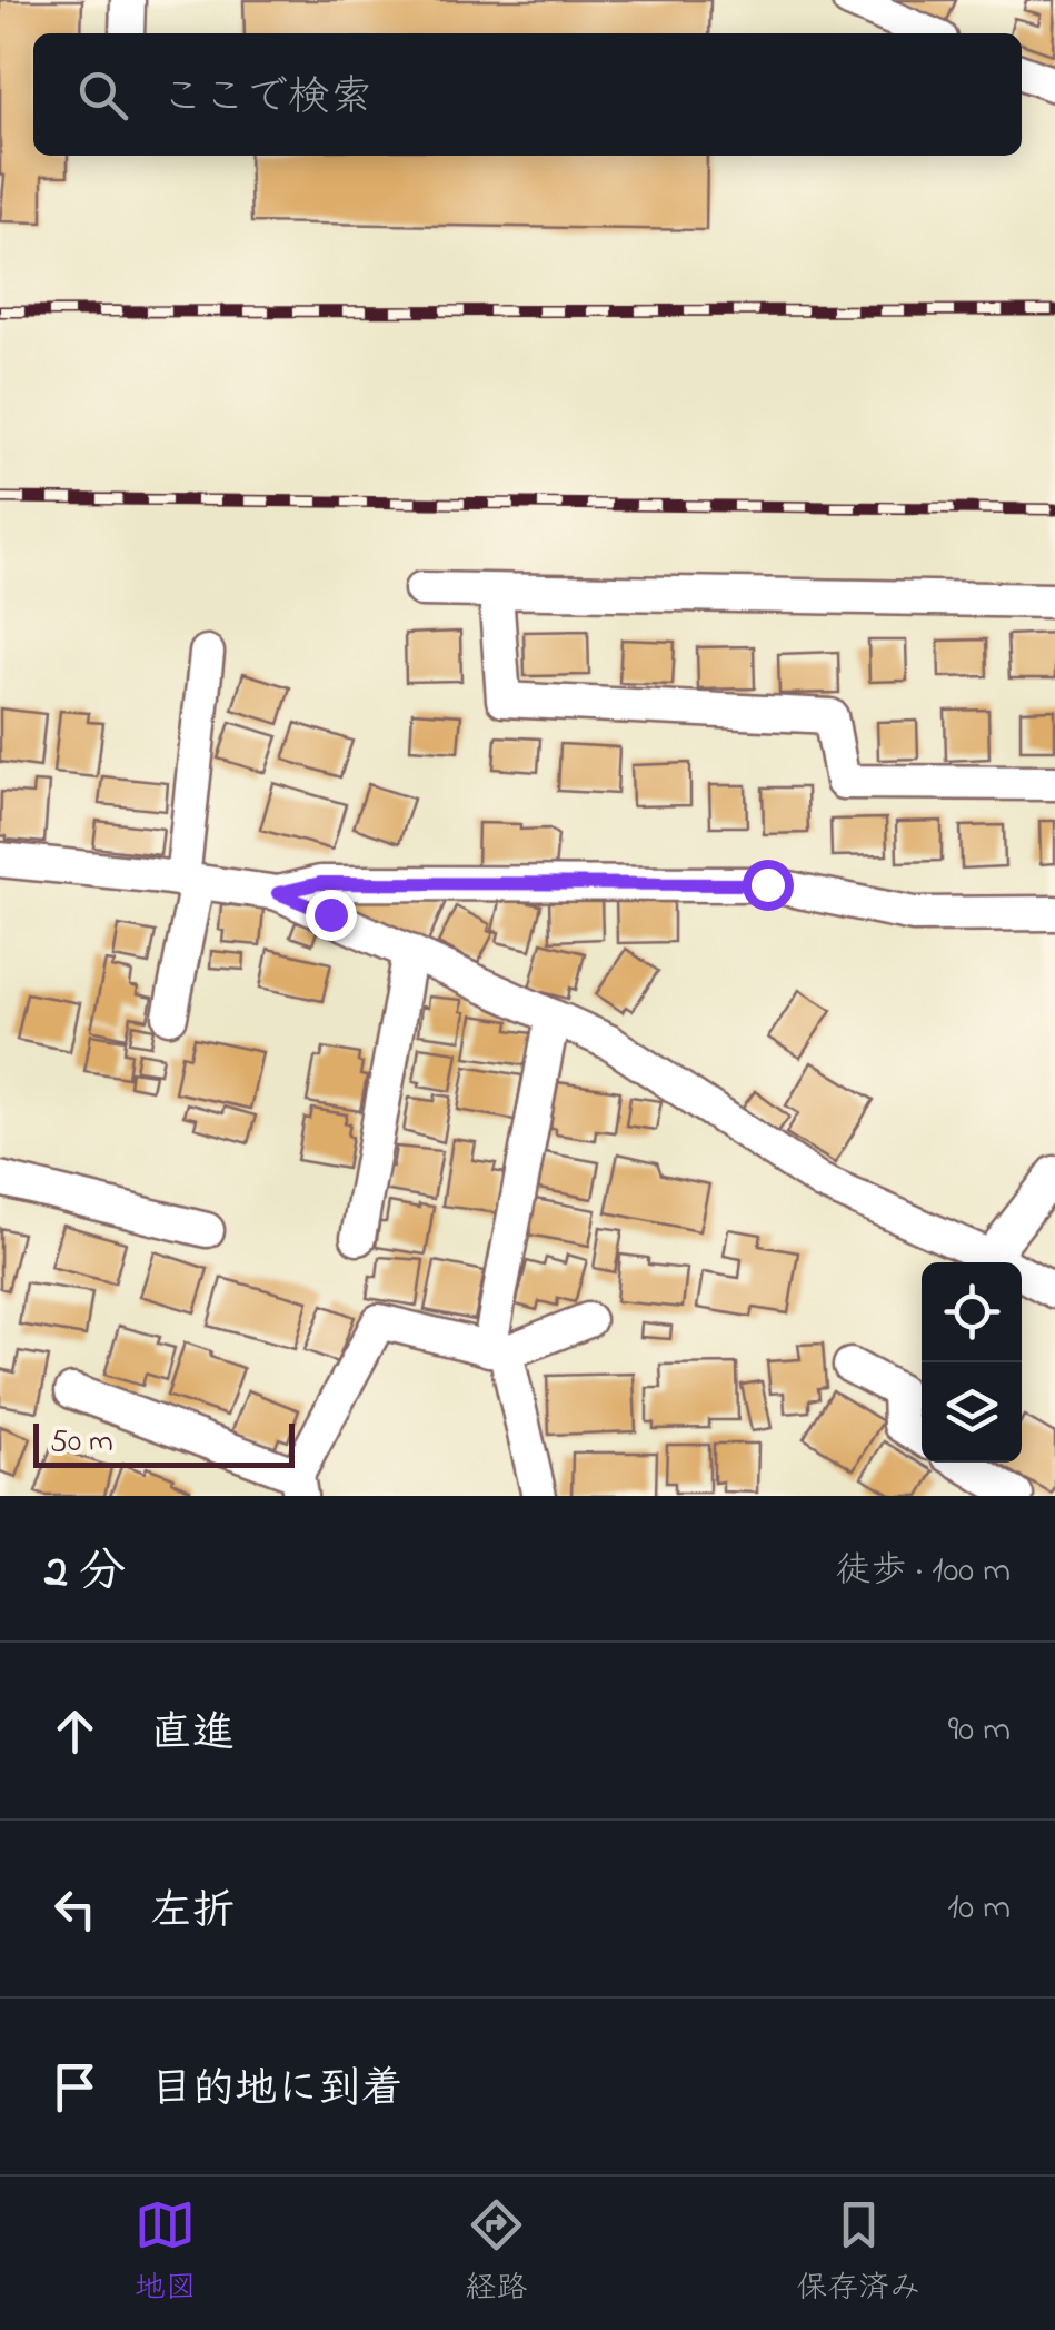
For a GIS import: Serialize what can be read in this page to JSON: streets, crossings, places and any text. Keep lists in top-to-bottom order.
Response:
{
  "scale_bar": "50 m",
  "page": {
    "search": "ここで検索",
    "scale": "50 m",
    "heading": ["2 分", "徒歩 · 100 m"],
    "list": [
      ["直進", "90 m"],
      ["左折", "10 m"],
      "目的地に到着"
    ],
    "nav": ["地図", "経路", "保存済み"]
  }
}
